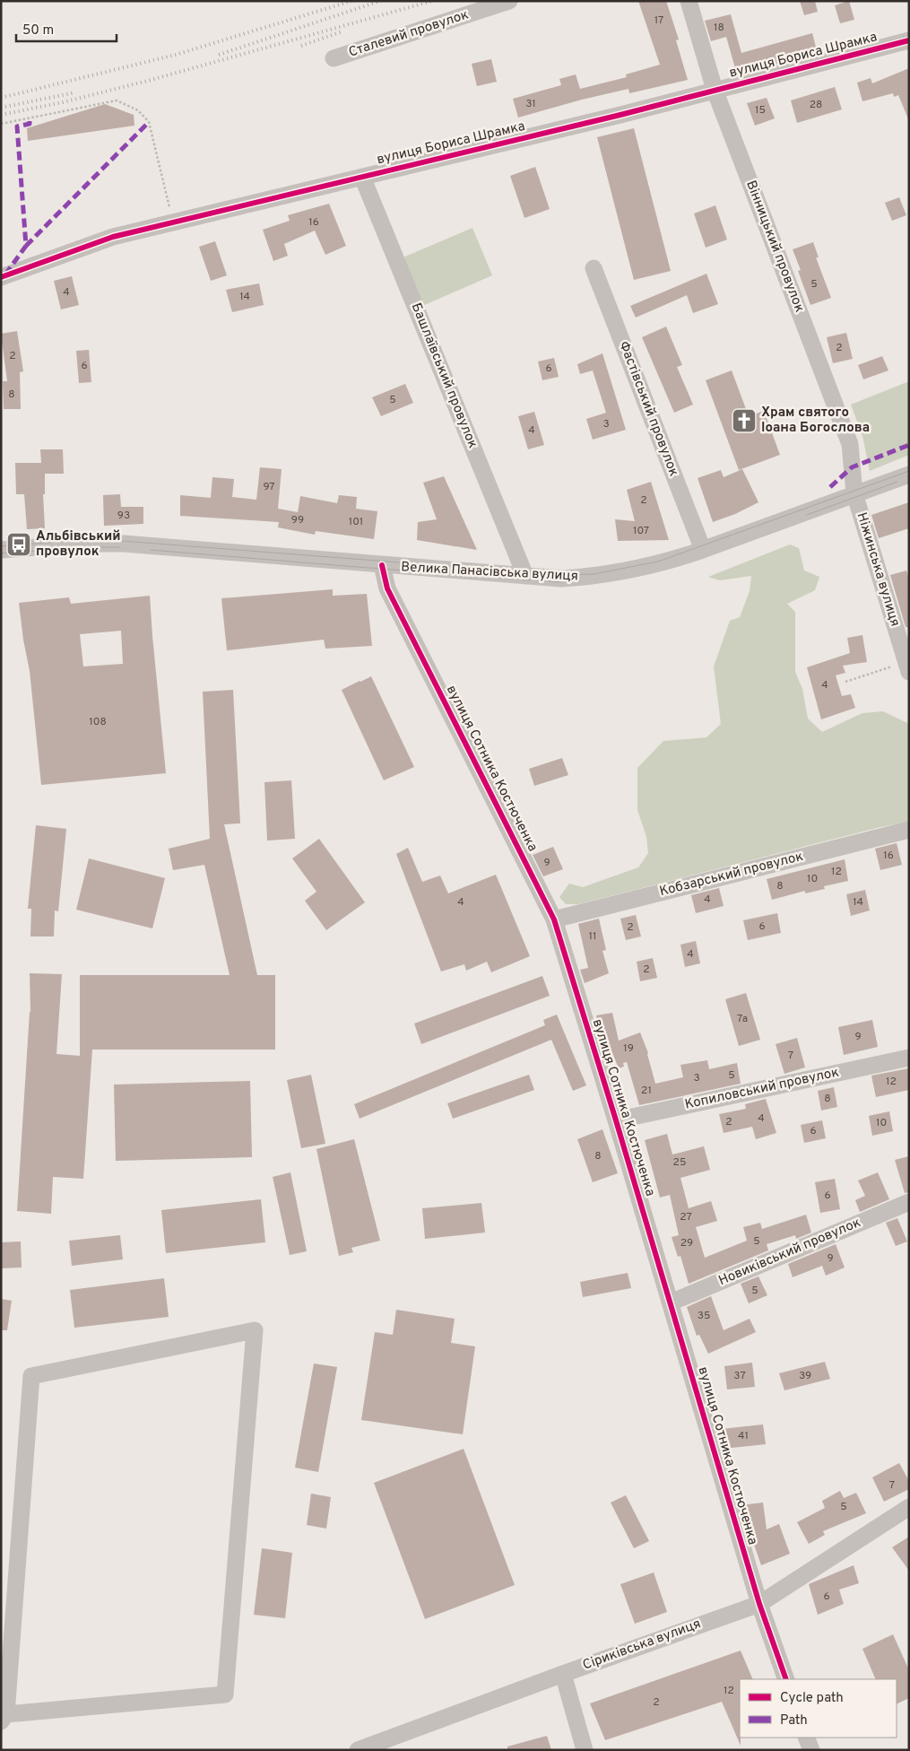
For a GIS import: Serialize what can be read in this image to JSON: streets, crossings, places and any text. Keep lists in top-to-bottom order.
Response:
{
  "streets": {
    "street": [
      "Сталевий провулок",
      "вулиця Бориса Шрамка",
      "Вінницький провулок",
      "Башлаївський провулок",
      "Фастівський провулок",
      "Ніжинська вулиця",
      "Велика Панасівська вулиця",
      "вулиця Сотника Костюченка",
      "Кобзарський провулок",
      "Копиловський провулок",
      "Новиківський провулок",
      "Сіриківська вулиця"
    ]
  },
  "crossings": [
    ["вулиця Бориса Шрамка", "Вінницький провулок"],
    ["вулиця Бориса Шрамка", "Башлаївський провулок"],
    ["Вінницький провулок", "Ніжинська вулиця"],
    ["Вінницький провулок", "Велика Панасівська вулиця"],
    ["Башлаївський провулок", "Велика Панасівська вулиця"],
    ["Фастівський провулок", "Велика Панасівська вулиця"],
    ["Ніжинська вулиця", "Велика Панасівська вулиця"],
    ["Велика Панасівська вулиця", "вулиця Сотника Костюченка"],
    ["вулиця Сотника Костюченка", "Кобзарський провулок"],
    ["вулиця Сотника Костюченка", "Копиловський провулок"],
    ["вулиця Сотника Костюченка", "Новиківський провулок"],
    ["вулиця Сотника Костюченка", "Сіриківська вулиця"]
  ],
  "places": {
    "church": ["Храм святого Іоана Богослова"],
    "bus stop": ["Альбівський провулок"]
  },
  "house_numbers": [
    "17",
    "18",
    "31",
    "28",
    "15",
    "16",
    "5",
    "4",
    "14",
    "2",
    "2",
    "6",
    "6",
    "8",
    "5",
    "3",
    "4",
    "97",
    "2",
    "93",
    "99",
    "101",
    "107",
    "4",
    "108",
    "16",
    "9",
    "12",
    "10",
    "8",
    "4",
    "4",
    "14",
    "6",
    "2",
    "11",
    "4",
    "2",
    "7а",
    "9",
    "19",
    "7",
    "5",
    "3",
    "12",
    "21",
    "8",
    "4",
    "2",
    "10",
    "6",
    "8",
    "25",
    "6",
    "27",
    "5",
    "29",
    "9",
    "5",
    "35",
    "37",
    "39",
    "41",
    "7",
    "5",
    "6",
    "12",
    "2"
  ],
  "legend": ["Cycle path", "Path"],
  "scale_bar": "50 m"
}
